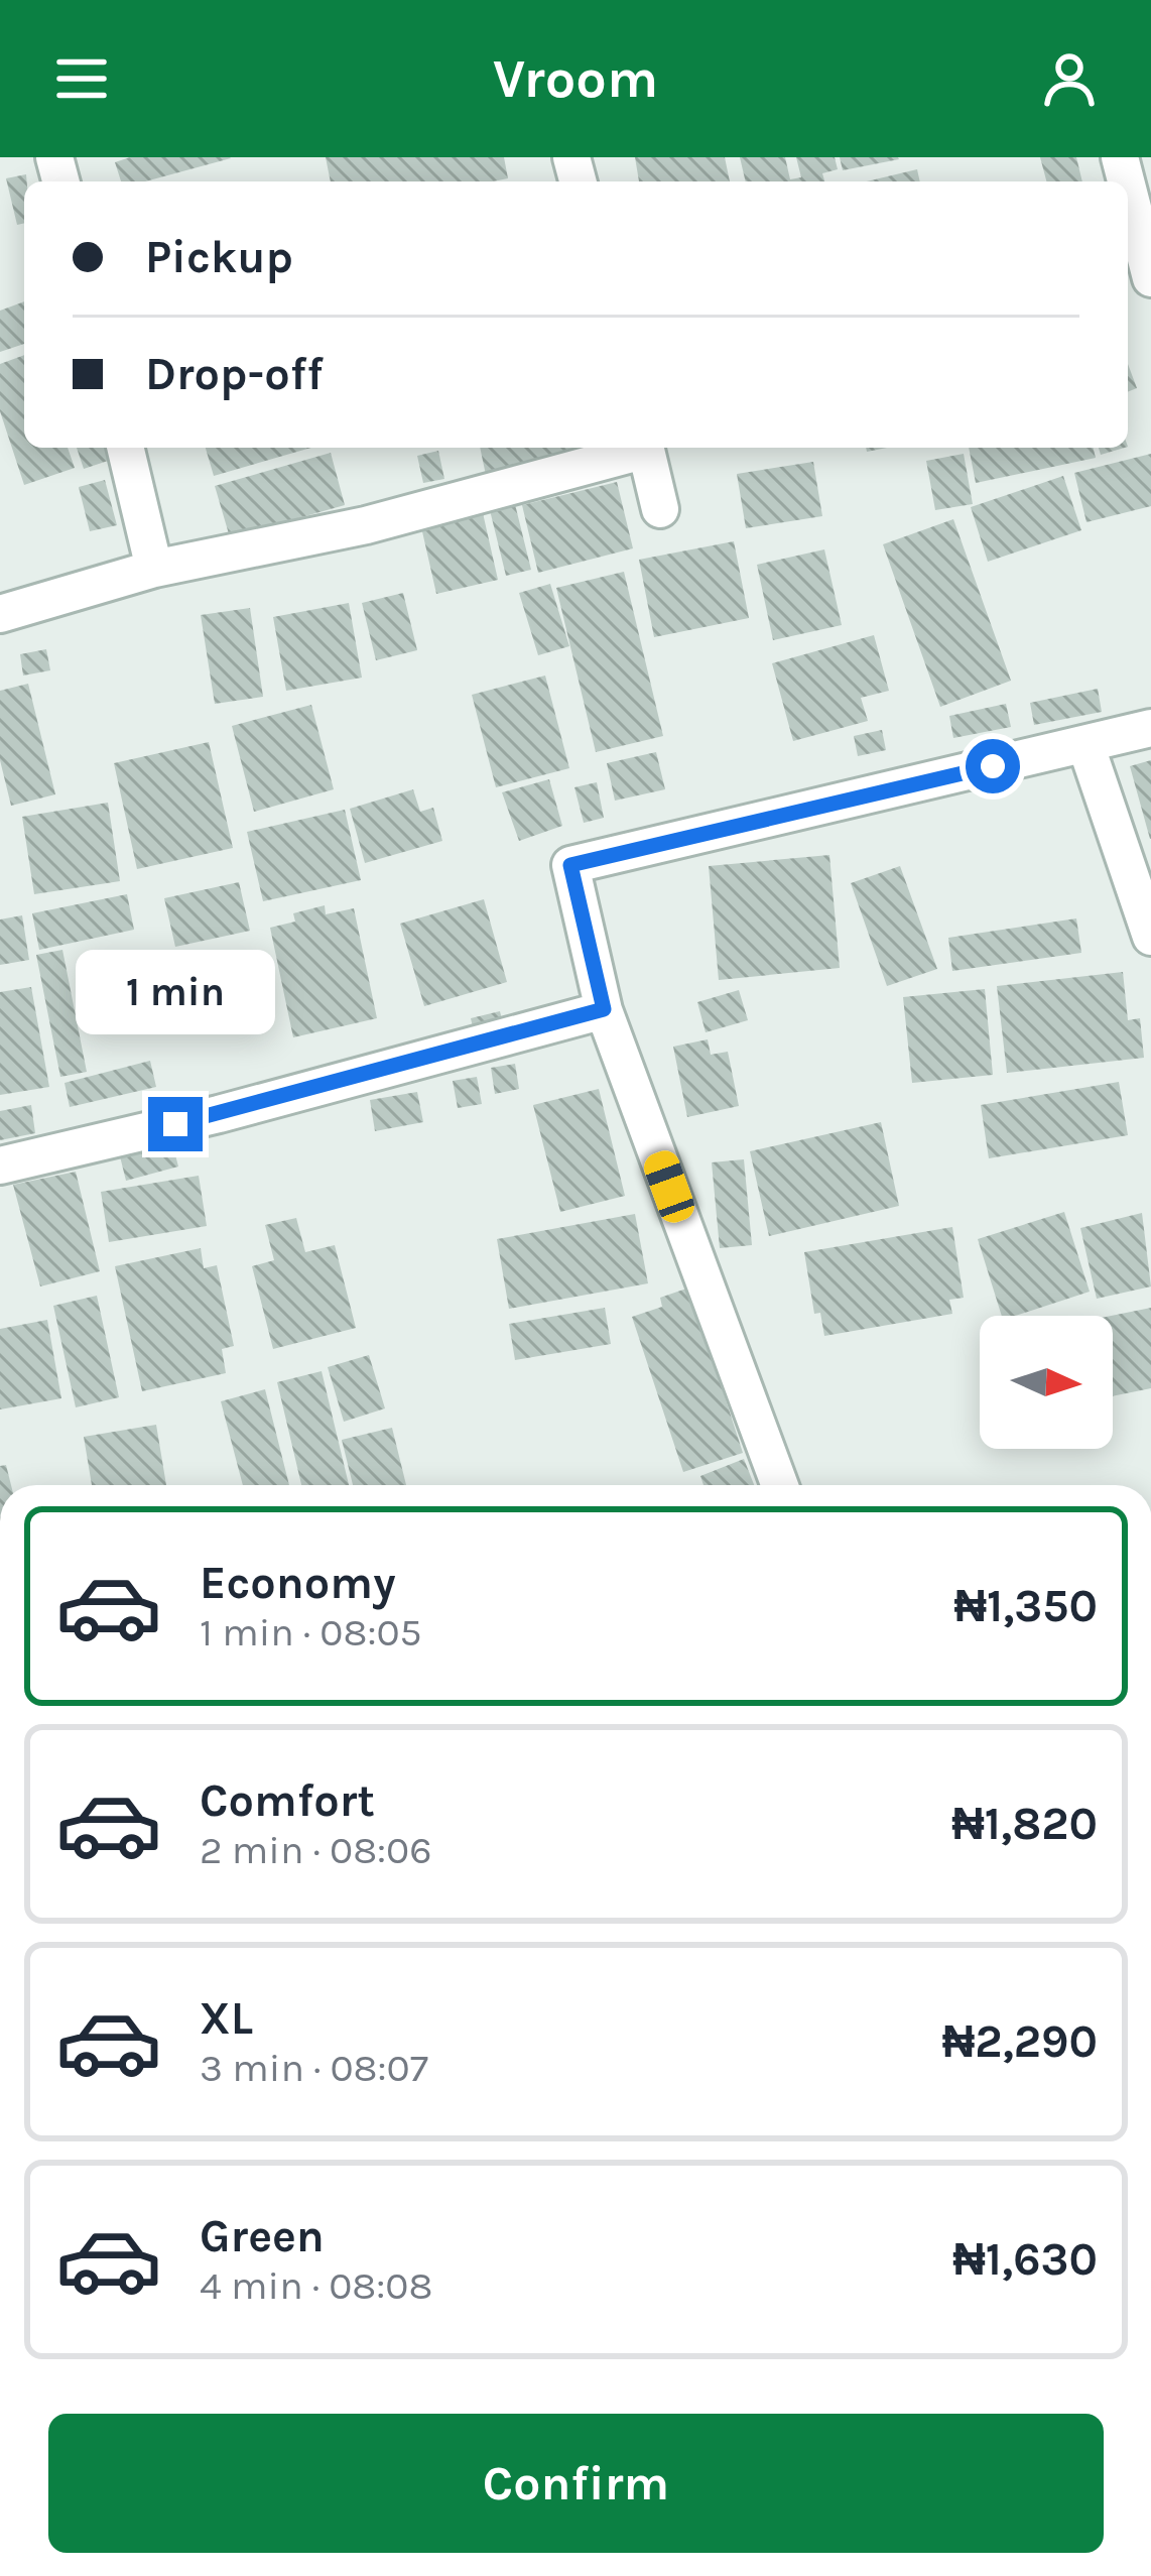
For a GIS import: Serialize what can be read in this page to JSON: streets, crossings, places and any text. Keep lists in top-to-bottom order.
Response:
{
  "north": "right",
  "page": {
    "header": "Vroom",
    "banner": ["Pickup", "Drop-off"],
    "bubble": "1 min",
    "list": [
      {
        "name": "Economy",
        "note": "1 min · 08:05",
        "value": "₦1,350"
      },
      {
        "name": "Comfort",
        "note": "2 min · 08:06",
        "value": "₦1,820"
      },
      {
        "name": "XL",
        "note": "3 min · 08:07",
        "value": "₦2,290"
      },
      {
        "name": "Green",
        "note": "4 min · 08:08",
        "value": "₦1,630"
      }
    ],
    "buttons": "Confirm"
  }
}
